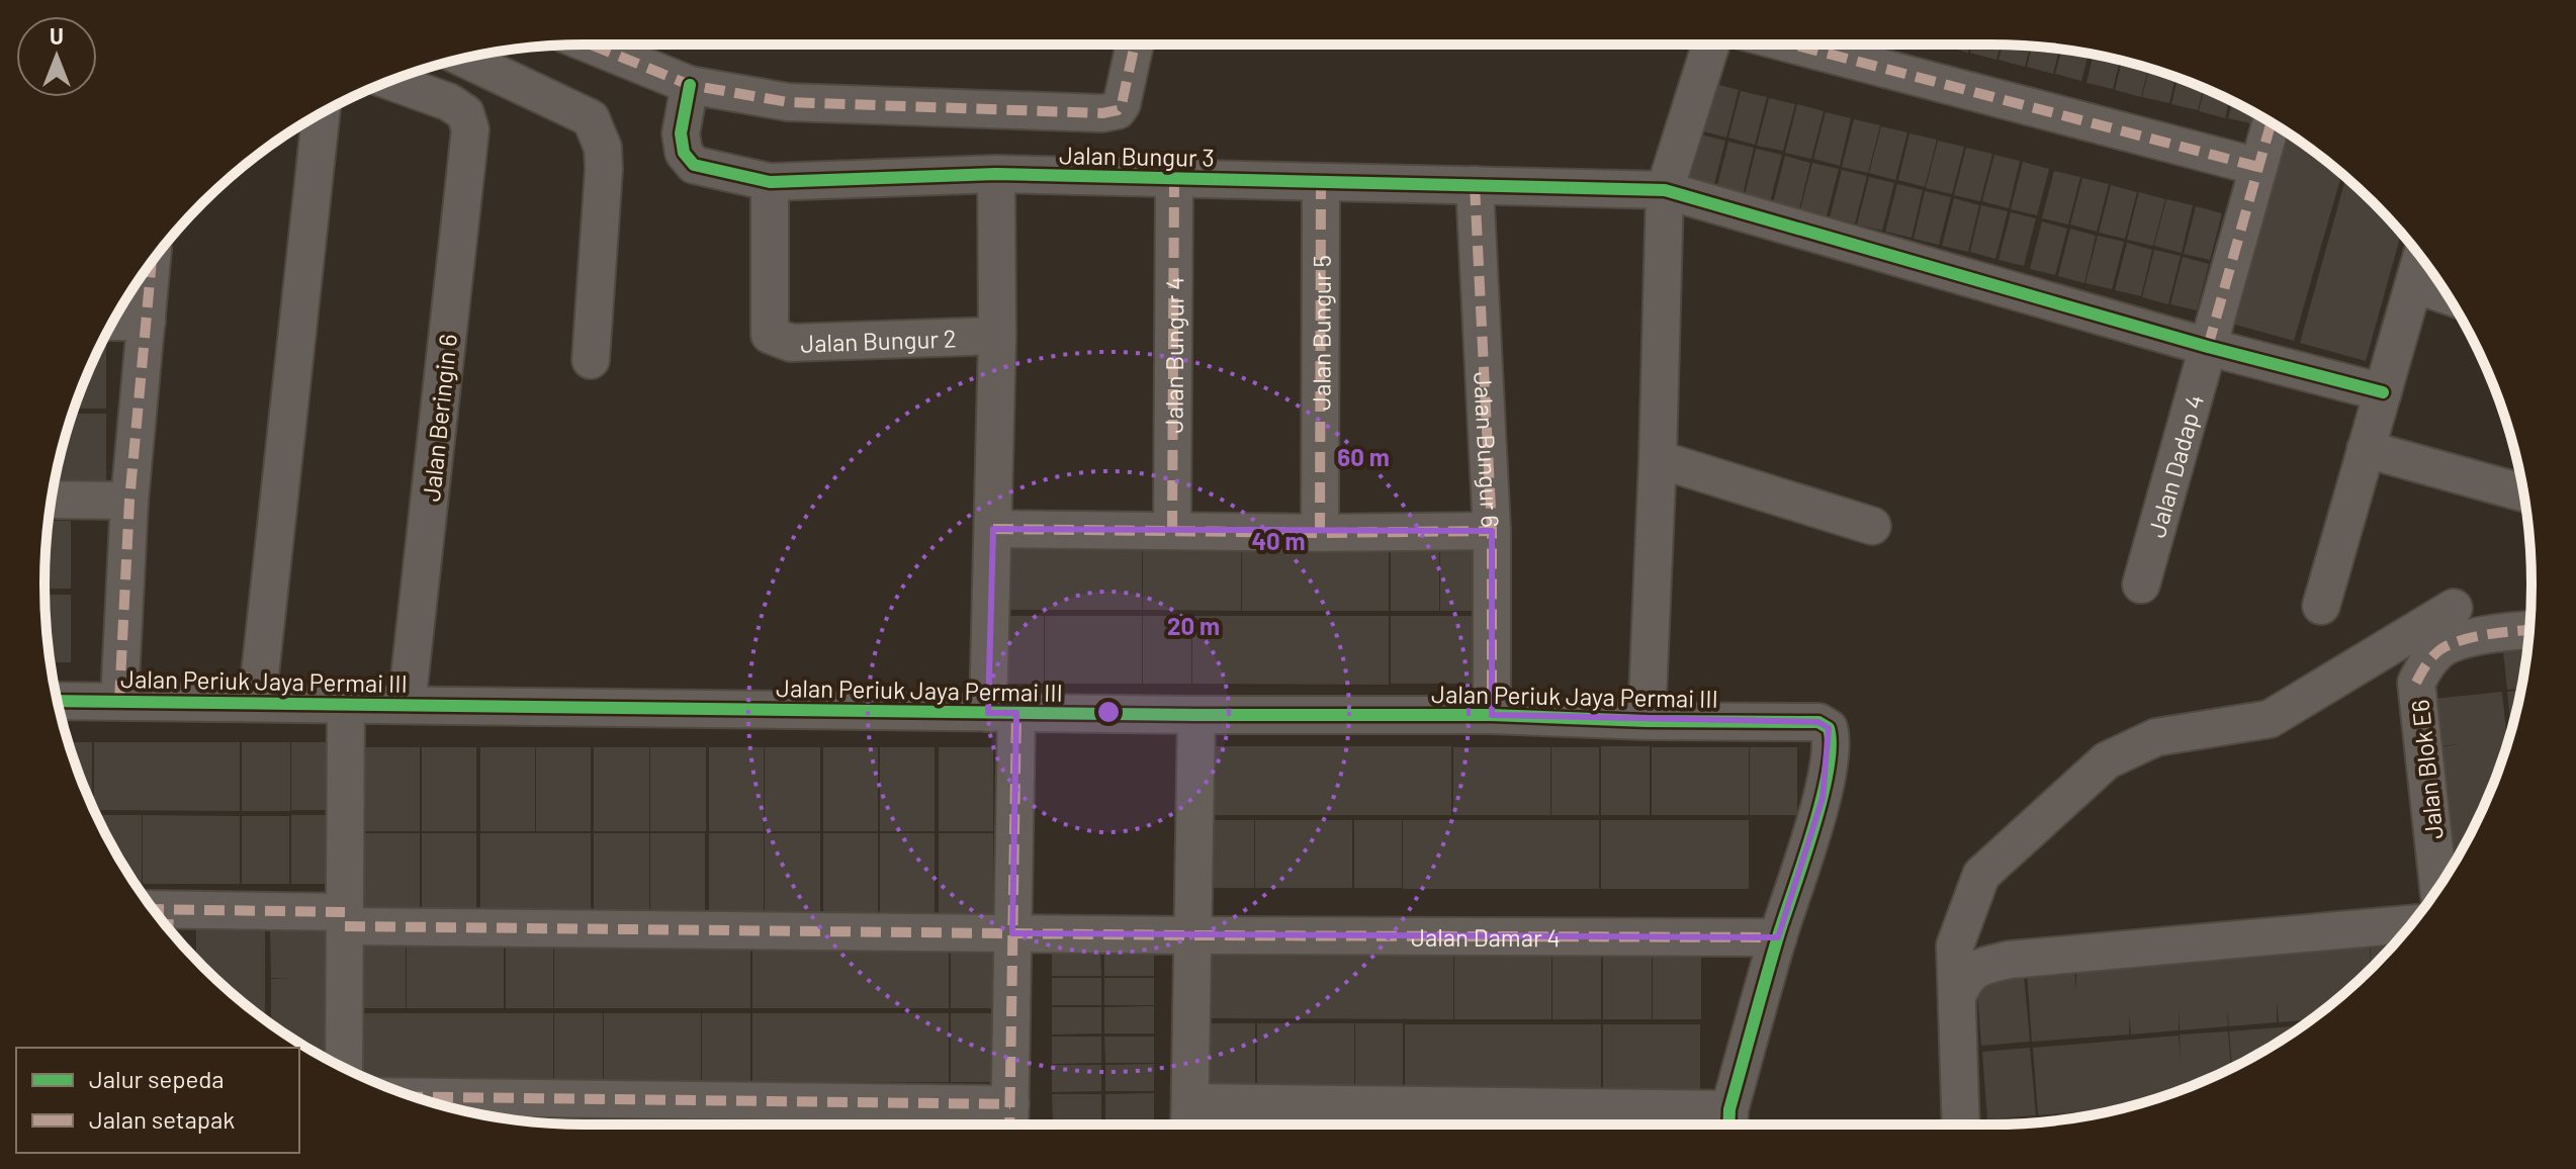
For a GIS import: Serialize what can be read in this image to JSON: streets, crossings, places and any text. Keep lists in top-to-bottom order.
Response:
{
  "streets": {
    "street": [
      "Jalan Bungur 3",
      "Jalan Bungur 5",
      "Jalan Bungur 2",
      "Jalan Bungur 4",
      "Jalan Beringin 6",
      "Jalan Bungur 6",
      "Jalan Dadap 4",
      "Jalan Periuk Jaya Permai III",
      "Jalan Blok E6",
      "Jalan Damar 4"
    ]
  },
  "crossings": [
    ["Jalan Bungur 3", "Jalan Bungur 5"],
    ["Jalan Bungur 3", "Jalan Bungur 2"],
    ["Jalan Bungur 3", "Jalan Bungur 4"],
    ["Jalan Bungur 3", "Jalan Bungur 6"],
    ["Jalan Bungur 3", "Jalan Dadap 4"],
    ["Jalan Beringin 6", "Jalan Periuk Jaya Permai III"],
    ["Jalan Bungur 6", "Jalan Periuk Jaya Permai III"],
    ["Jalan Periuk Jaya Permai III", "Jalan Damar 4"]
  ],
  "legend": ["Jalur sepeda", "Jalan setapak"],
  "north": "top",
  "rings": ["60 m", "40 m", "20 m"]
}
